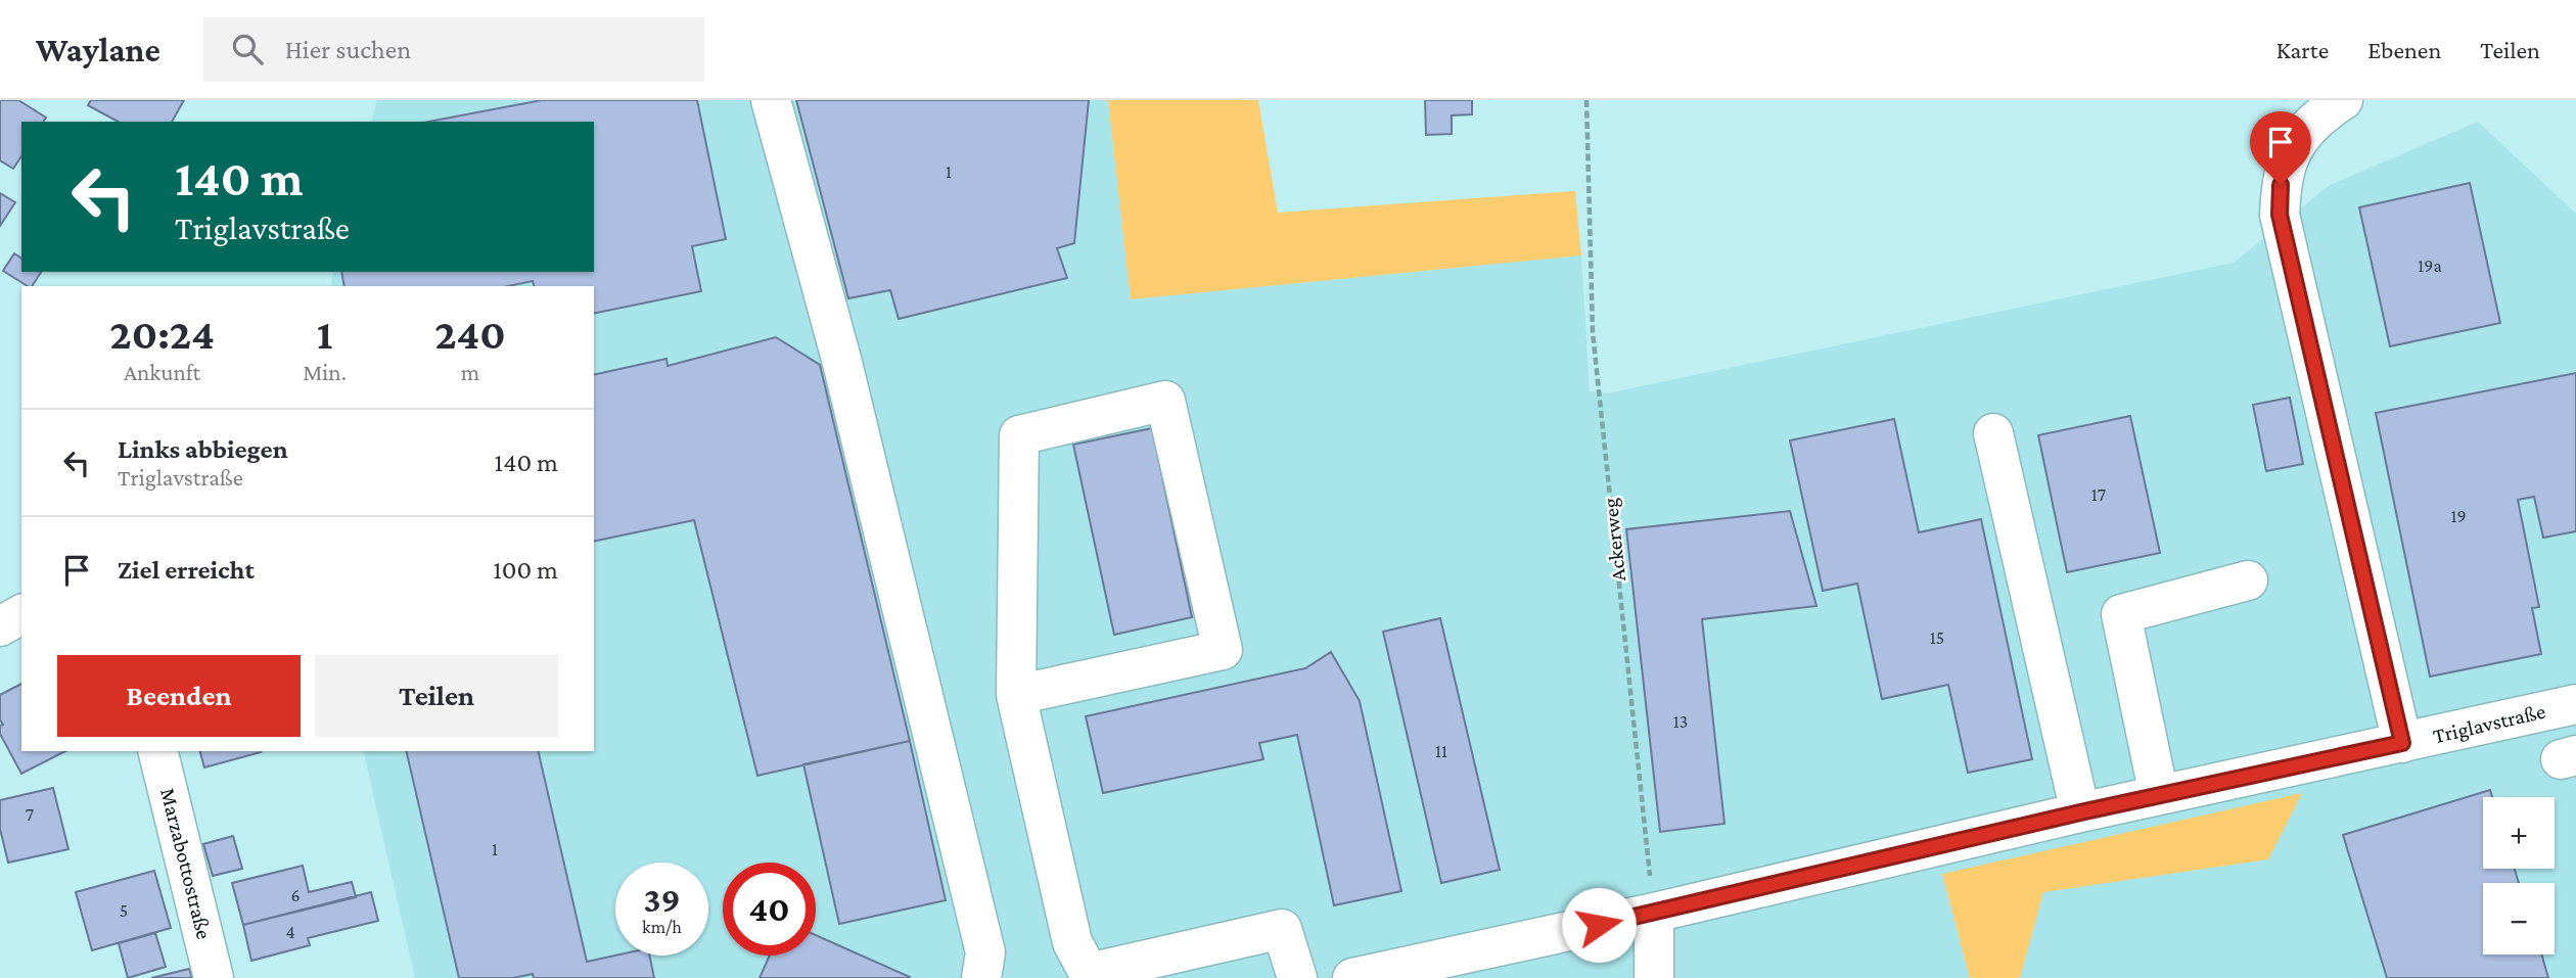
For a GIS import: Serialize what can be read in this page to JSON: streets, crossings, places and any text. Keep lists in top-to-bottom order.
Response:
{
  "streets": {
    "street": ["Triglavstraße", "Marzabottostraße"],
    "path": ["Ackerweg"]
  },
  "crossings": [
    ["Ackerweg", "Triglavstraße"]
  ],
  "house_numbers": [
    "1",
    "19a",
    "17",
    "19",
    "15",
    "13",
    "11",
    "7",
    "1",
    "6",
    "5",
    "4"
  ],
  "page": {
    "header": "Waylane",
    "search": "Hier suchen",
    "nav": ["Karte", "Ebenen", "Teilen"],
    "turn": ["140 m", "Triglavstraße"],
    "eta": [
      "20:24",
      "Ankunft",
      "1",
      "Min.",
      "240",
      "m"
    ],
    "list": [
      {
        "name": "Links abbiegen",
        "note": "Triglavstraße",
        "value": "140 m"
      },
      {
        "name": "Ziel erreicht",
        "value": "100 m"
      }
    ],
    "buttons": ["Beenden", "Teilen"],
    "map_buttons": ["+", "−"],
    "speed": "39 km/h",
    "limit": "40"
  }
}
